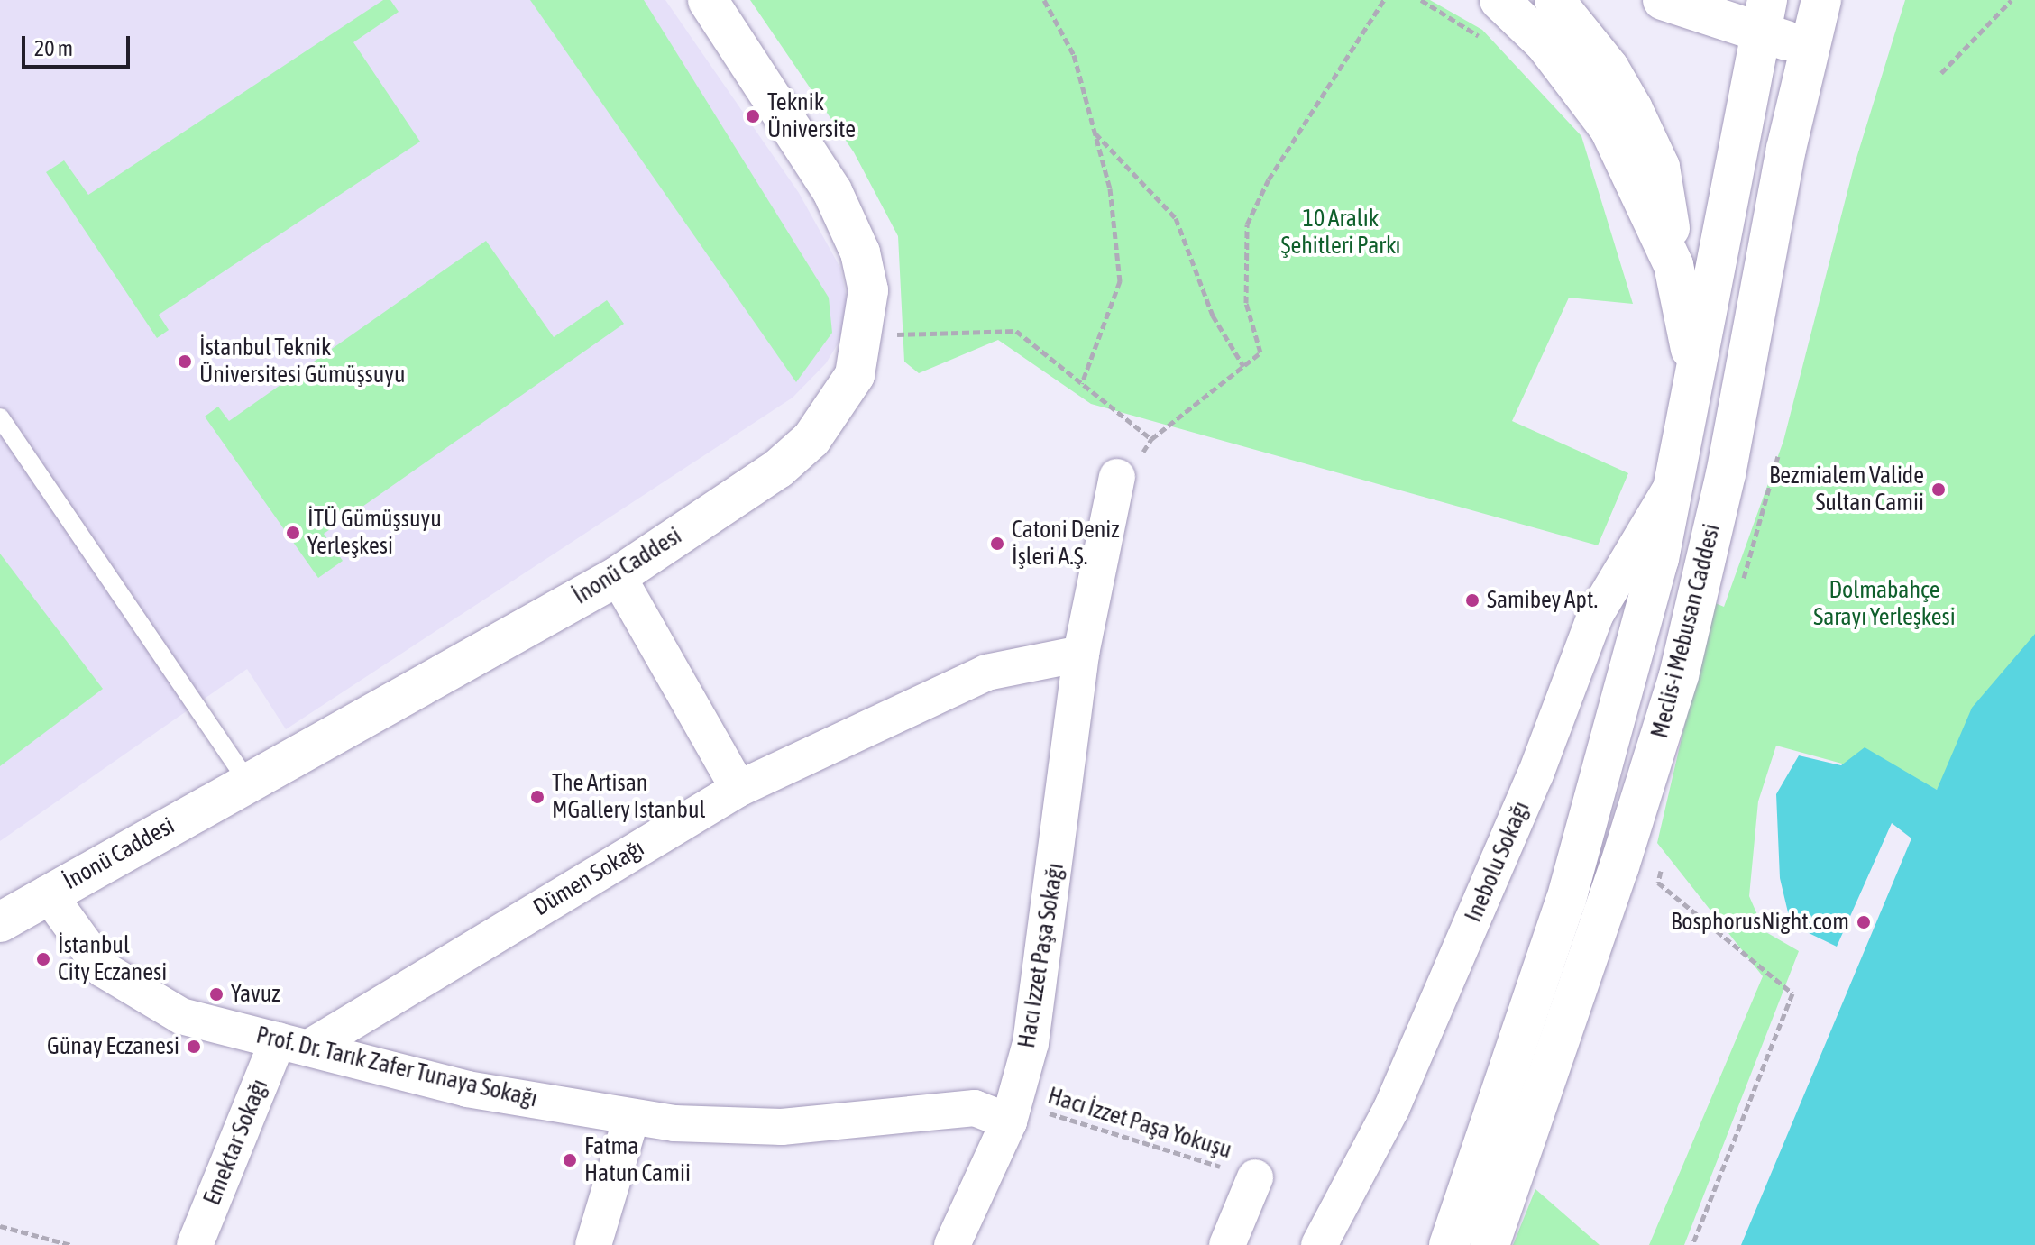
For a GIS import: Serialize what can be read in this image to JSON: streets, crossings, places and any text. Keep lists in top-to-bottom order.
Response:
{
  "streets": {
    "main road": ["İnonü Caddesi", "Meclis-i Mebusan Caddesi"],
    "street": [
      "Inebolu Sokağı",
      "Dümen Sokağı",
      "Hacı Izzet Paşa Sokağı",
      "Prof. Dr. Tarık Zafer Tunaya Sokağı",
      "Emektar Sokağı"
    ],
    "path": ["Hacı İzzet Paşa Yokuşu"]
  },
  "crossings": [
    ["İnonü Caddesi", "Prof. Dr. Tarık Zafer Tunaya Sokağı"],
    ["Meclis-i Mebusan Caddesi", "Inebolu Sokağı"],
    ["Dümen Sokağı", "Hacı Izzet Paşa Sokağı"],
    ["Dümen Sokağı", "Prof. Dr. Tarık Zafer Tunaya Sokağı"],
    ["Dümen Sokağı", "Emektar Sokağı"],
    ["Hacı Izzet Paşa Sokağı", "Prof. Dr. Tarık Zafer Tunaya Sokağı"],
    ["Hacı Izzet Paşa Sokağı", "Hacı İzzet Paşa Yokuşu"],
    ["Prof. Dr. Tarık Zafer Tunaya Sokağı", "Hacı İzzet Paşa Yokuşu"],
    ["Prof. Dr. Tarık Zafer Tunaya Sokağı", "Emektar Sokağı"]
  ],
  "parks": ["10 Aralık Şehitleri Parkı", "Dolmabahçe Sarayı Yerleşkesi"],
  "places": [
    "Teknik Üniversite",
    "İstanbul Teknik Üniversitesi Gümüşsuyu",
    "Bezmialem Valide Sultan Camii",
    "İTÜ Gümüşsuyu Yerleşkesi",
    "Catoni Deniz İşleri A.Ş.",
    "Samibey Apt.",
    "The Artisan MGallery Istanbul",
    "BosphorusNight.com",
    "İstanbul City Eczanesi",
    "Yavuz",
    "Günay Eczanesi",
    "Fatma Hatun Camii"
  ],
  "scale_bar": "20 m"
}
